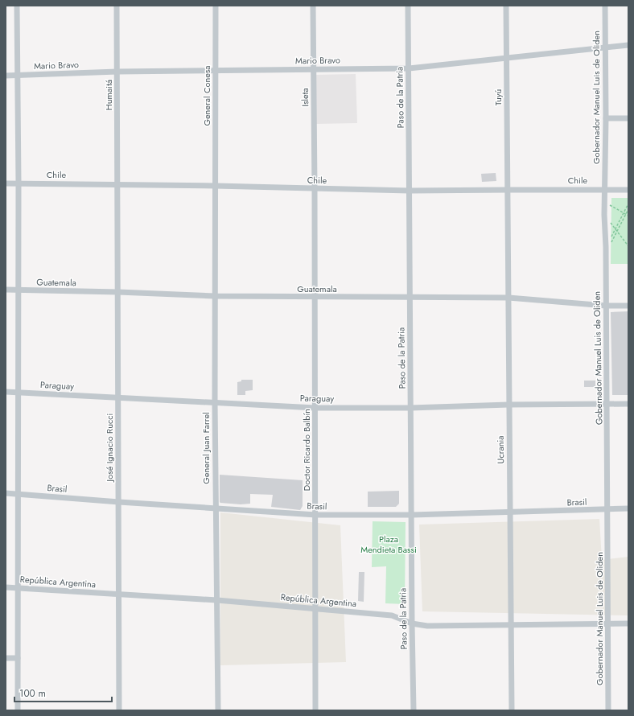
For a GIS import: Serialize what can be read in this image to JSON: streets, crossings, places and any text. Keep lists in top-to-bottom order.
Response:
{
  "streets": {
    "street": [
      "Mario Bravo",
      "Humaitá",
      "General Conesa",
      "Isleta",
      "Paso de la Patria",
      "Tuyú",
      "Gobernador Manuel Luis de Oliden",
      "Chile",
      "Guatemala",
      "Paraguay",
      "José Ignacio Rucci",
      "General Juan Farrel",
      "Doctor Ricardo Balbín",
      "Ucrania",
      "Brasil",
      "República Argentina"
    ]
  },
  "crossings": [
    ["Mario Bravo", "Humaitá"],
    ["Mario Bravo", "General Conesa"],
    ["Mario Bravo", "Isleta"],
    ["Mario Bravo", "Paso de la Patria"],
    ["Mario Bravo", "Tuyú"],
    ["Mario Bravo", "Gobernador Manuel Luis de Oliden"],
    ["Humaitá", "Chile"],
    ["Humaitá", "José Ignacio Rucci"],
    ["General Conesa", "Chile"],
    ["General Conesa", "General Juan Farrel"],
    ["Isleta", "Chile"],
    ["Isleta", "Doctor Ricardo Balbín"],
    ["Paso de la Patria", "Chile"],
    ["Paso de la Patria", "Guatemala"],
    ["Paso de la Patria", "Paraguay"],
    ["Paso de la Patria", "Brasil"],
    ["Paso de la Patria", "República Argentina"],
    ["Tuyú", "Chile"],
    ["Tuyú", "Ucrania"],
    ["Gobernador Manuel Luis de Oliden", "Chile"],
    ["Gobernador Manuel Luis de Oliden", "Guatemala"],
    ["Gobernador Manuel Luis de Oliden", "Paraguay"],
    ["Gobernador Manuel Luis de Oliden", "Brasil"],
    ["Gobernador Manuel Luis de Oliden", "República Argentina"],
    ["Chile", "José Ignacio Rucci"],
    ["Chile", "General Juan Farrel"],
    ["Chile", "Doctor Ricardo Balbín"],
    ["Chile", "Ucrania"],
    ["Guatemala", "José Ignacio Rucci"],
    ["Guatemala", "General Juan Farrel"],
    ["Guatemala", "Doctor Ricardo Balbín"],
    ["Guatemala", "Ucrania"],
    ["Paraguay", "José Ignacio Rucci"],
    ["Paraguay", "General Juan Farrel"],
    ["Paraguay", "Doctor Ricardo Balbín"],
    ["Paraguay", "Ucrania"],
    ["José Ignacio Rucci", "Brasil"],
    ["José Ignacio Rucci", "República Argentina"],
    ["General Juan Farrel", "Brasil"],
    ["General Juan Farrel", "República Argentina"],
    ["Doctor Ricardo Balbín", "Brasil"],
    ["Doctor Ricardo Balbín", "República Argentina"],
    ["Ucrania", "Brasil"],
    ["Ucrania", "República Argentina"]
  ],
  "parks": ["Plaza Mendieta Bassi"],
  "scale_bar": "100 m"
}
